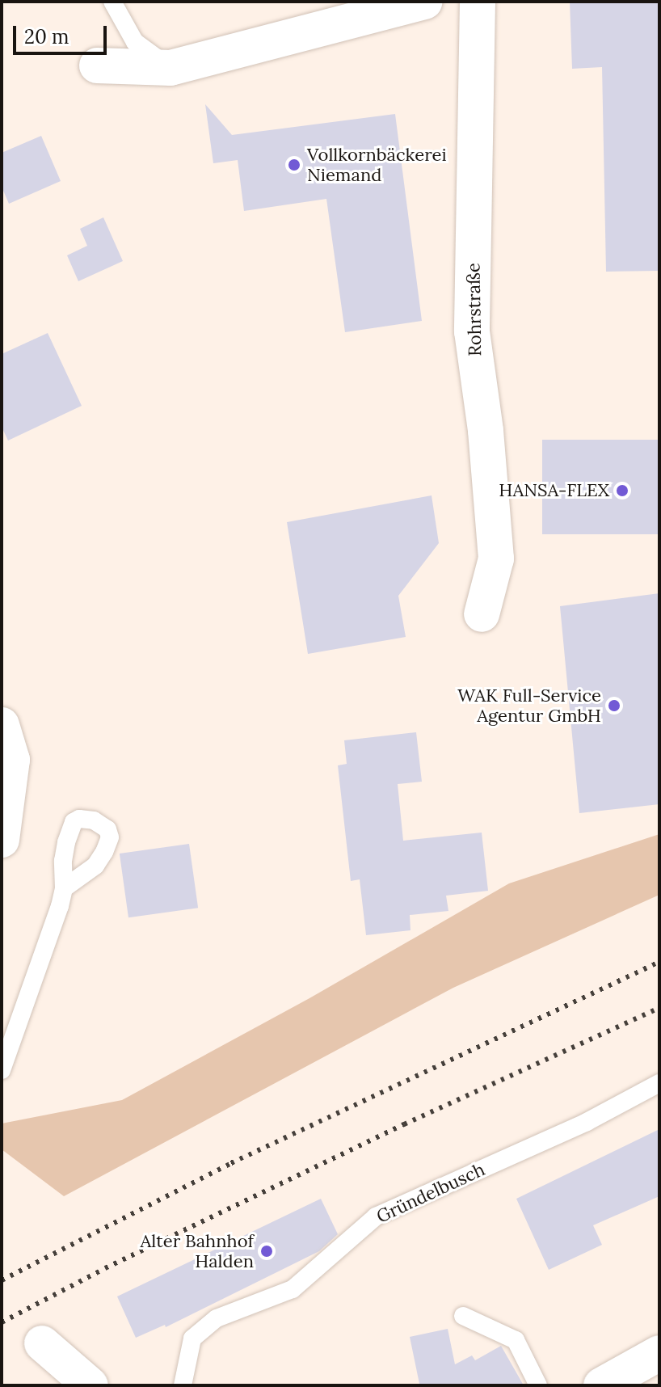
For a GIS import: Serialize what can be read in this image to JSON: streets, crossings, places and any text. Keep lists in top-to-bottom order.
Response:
{
  "streets": {
    "street": ["Rohrstraße"],
    "lane": ["Gründelbusch"]
  },
  "places": [
    "Vollkornbäckerei Niemand",
    "HANSA-FLEX",
    "WAK Full-Service Agentur GmbH",
    "Alter Bahnhof Halden"
  ],
  "scale_bar": "20 m"
}
